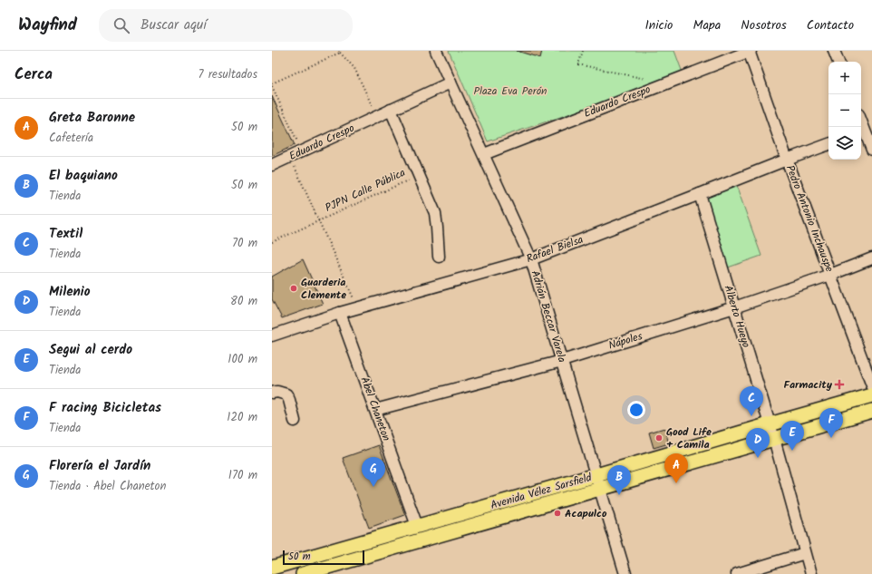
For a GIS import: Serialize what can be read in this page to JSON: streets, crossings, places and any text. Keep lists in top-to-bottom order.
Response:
{
  "streets": {
    "main road": ["Avenida Vélez Sarsfield"],
    "street": [
      "Eduardo Crespo",
      "Pedro Antonio Inchauspe",
      "Rafael Bielsa",
      "Adrián Beccar Varela",
      "Alberto Hueyo",
      "Nápoles",
      "Abel Chaneton"
    ],
    "path": ["PJPN Calle Pública"]
  },
  "crossings": [
    ["Eduardo Crespo", "PJPN Calle Pública"],
    ["Eduardo Crespo", "Pedro Antonio Inchauspe"],
    ["Eduardo Crespo", "Adrián Beccar Varela"],
    ["PJPN Calle Pública", "Rafael Bielsa"],
    ["Pedro Antonio Inchauspe", "Rafael Bielsa"],
    ["Pedro Antonio Inchauspe", "Nápoles"],
    ["Rafael Bielsa", "Adrián Beccar Varela"],
    ["Rafael Bielsa", "Alberto Hueyo"],
    ["Rafael Bielsa", "Abel Chaneton"],
    ["Adrián Beccar Varela", "Nápoles"],
    ["Adrián Beccar Varela", "Avenida Vélez Sarsfield"],
    ["Alberto Hueyo", "Nápoles"],
    ["Alberto Hueyo", "Avenida Vélez Sarsfield"],
    ["Nápoles", "Abel Chaneton"],
    ["Abel Chaneton", "Avenida Vélez Sarsfield"]
  ],
  "parks": ["Plaza Eva Perón"],
  "places": {
    "other": ["Guarderia Clemente", "Good Life + Camila", "Acapulco"],
    "health": ["Farmacity"]
  },
  "scale_bar": "50 m",
  "page": {
    "header": "Wayfind",
    "search": "Buscar aquí",
    "nav": [
      "Inicio",
      "Mapa",
      "Nosotros",
      "Contacto"
    ],
    "heading": ["Cerca", "7 resultados"],
    "map_buttons": ["+", "−"],
    "list": [
      {
        "mark": "A",
        "name": "Greta Baronne",
        "note": "Cafetería",
        "value": "50 m"
      },
      {
        "mark": "B",
        "name": "El baquiano",
        "note": "Tienda",
        "value": "50 m"
      },
      {
        "mark": "C",
        "name": "Textil",
        "note": "Tienda",
        "value": "70 m"
      },
      {
        "mark": "D",
        "name": "Milenio",
        "note": "Tienda",
        "value": "80 m"
      },
      {
        "mark": "E",
        "name": "Segui al cerdo",
        "note": "Tienda",
        "value": "100 m"
      },
      {
        "mark": "F",
        "name": "F racing Bicicletas",
        "note": "Tienda",
        "value": "120 m"
      },
      {
        "mark": "G",
        "name": "Florería el Jardín",
        "note": "Tienda · Abel Chaneton",
        "value": "170 m"
      }
    ],
    "pins": [
      "C",
      "F",
      "E",
      "D",
      "A",
      "G",
      "B"
    ],
    "scale": "50 m"
  }
}
